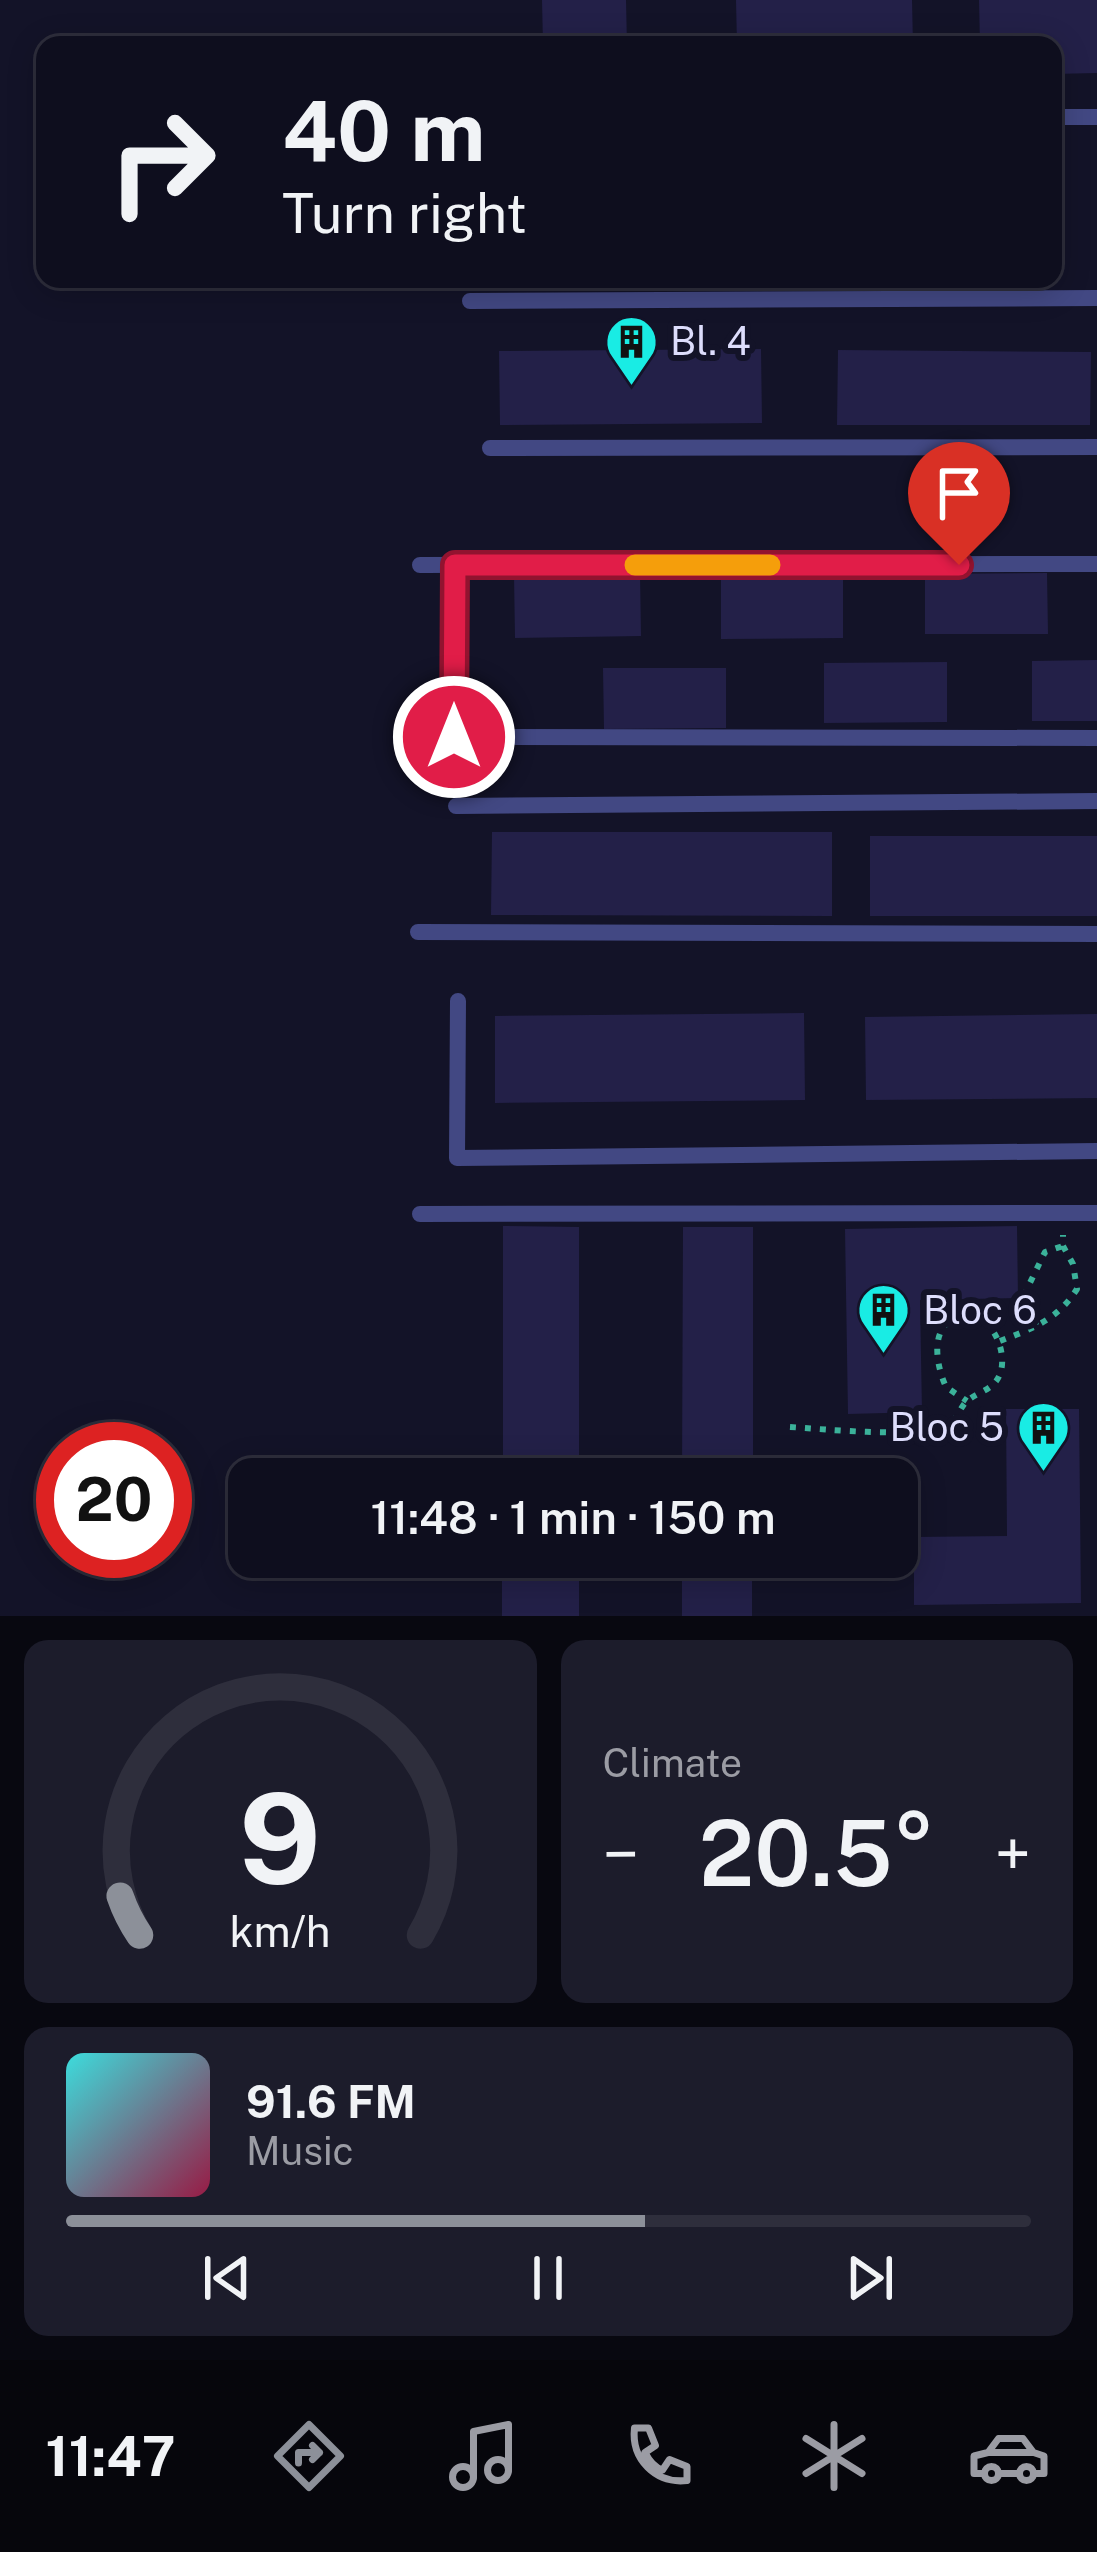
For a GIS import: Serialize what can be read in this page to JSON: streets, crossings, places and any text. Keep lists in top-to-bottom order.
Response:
{
  "places": {
    "building": ["Bl. 4", "Bloc 6", "Bloc 5"]
  },
  "page": {
    "turn": ["40 m", "Turn right"],
    "limit": "20",
    "trip": "11:48 · 1 min · 150 m",
    "tile": "Climate",
    "heat": ["−", "20.5°", "+"],
    "song": ["91.6 FM", "Music"],
    "tabs": "11:47",
    "gauge": ["9", "km/h"]
  }
}
